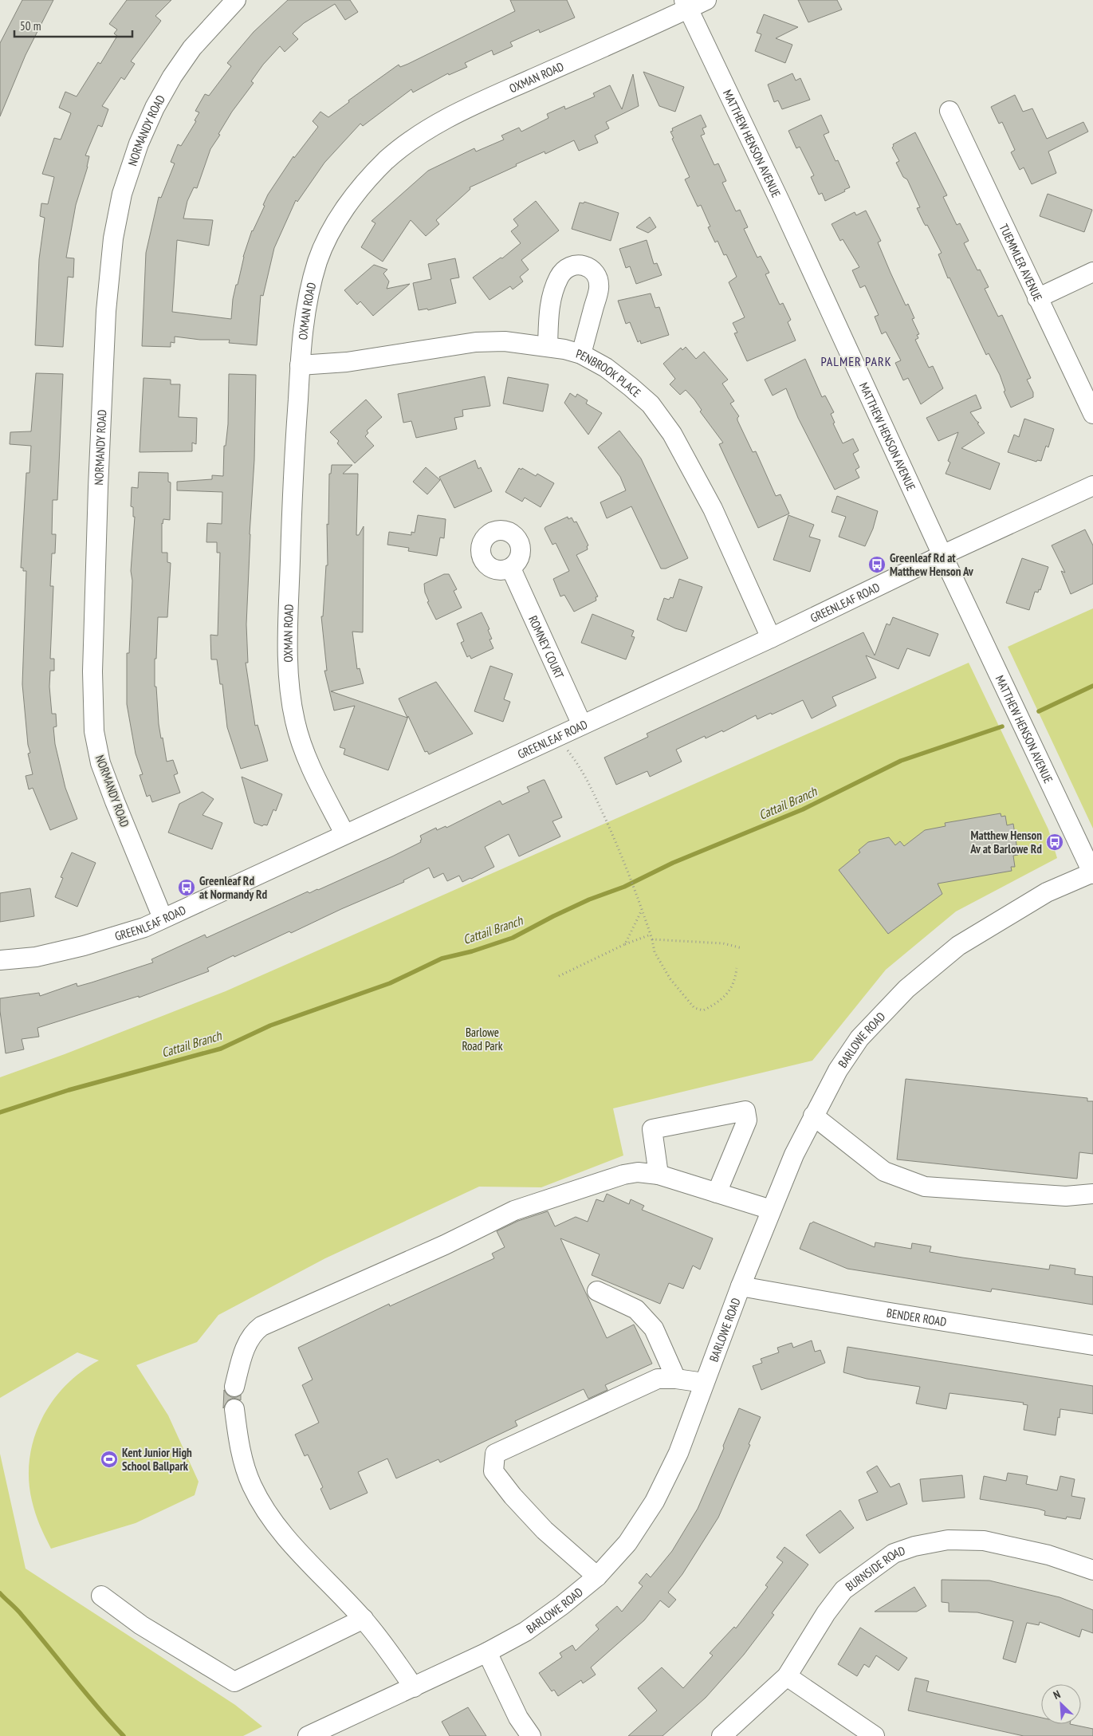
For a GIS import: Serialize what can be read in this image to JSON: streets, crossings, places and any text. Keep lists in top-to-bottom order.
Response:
{
  "streets": {
    "street": [
      "OXMAN ROAD",
      "NORMANDY ROAD",
      "MATTHEW HENSON AVENUE",
      "TUEMMLER AVENUE",
      "PENBROOK PLACE",
      "GREENLEAF ROAD",
      "ROMNEY COURT",
      "BARLOWE ROAD",
      "BENDER ROAD",
      "BURNSIDE ROAD"
    ]
  },
  "crossings": [
    ["OXMAN ROAD", "MATTHEW HENSON AVENUE"],
    ["OXMAN ROAD", "PENBROOK PLACE"],
    ["OXMAN ROAD", "GREENLEAF ROAD"],
    ["NORMANDY ROAD", "GREENLEAF ROAD"],
    ["MATTHEW HENSON AVENUE", "GREENLEAF ROAD"],
    ["MATTHEW HENSON AVENUE", "BARLOWE ROAD"],
    ["PENBROOK PLACE", "GREENLEAF ROAD"],
    ["GREENLEAF ROAD", "ROMNEY COURT"],
    ["BARLOWE ROAD", "BENDER ROAD"]
  ],
  "districts": ["PALMER PARK"],
  "water": ["Cattail Branch"],
  "parks": ["Barlowe Road Park"],
  "places": {
    "bus stop": ["Greenleaf Rd at Matthew Henson Av", "Matthew Henson Av at Barlowe Rd", "Greenleaf Rd at Normandy Rd"],
    "sports": ["Kent Junior High School Ballpark"]
  },
  "scale_bar": "50 m",
  "north": "top left"
}
